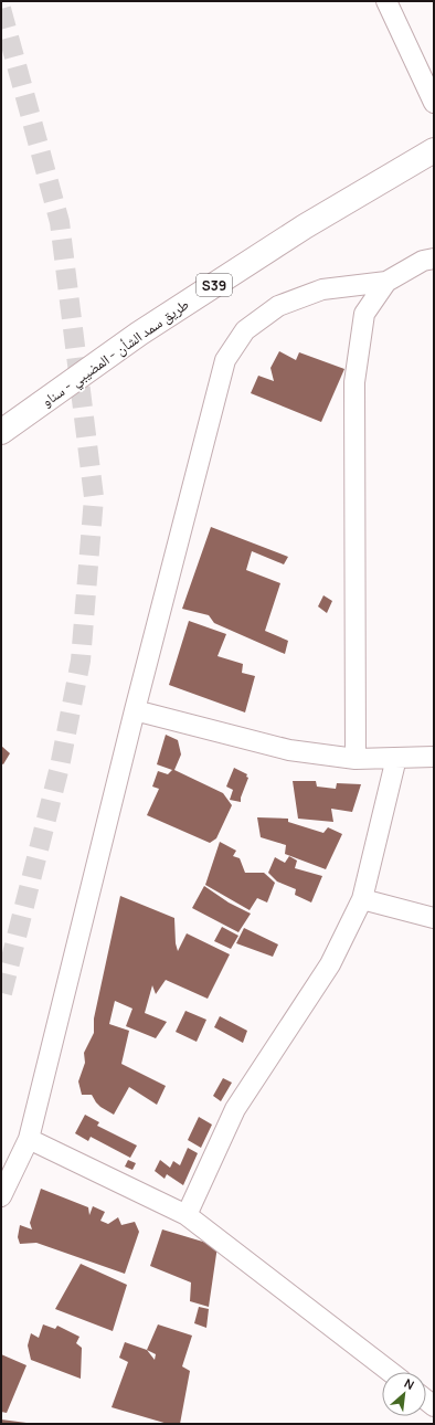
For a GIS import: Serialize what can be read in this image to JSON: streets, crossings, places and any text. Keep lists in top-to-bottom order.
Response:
{
  "streets": {
    "main road": ["S39", "طريق سمد الشأن - المضيبي - سناو"]
  },
  "north": "top right"
}
